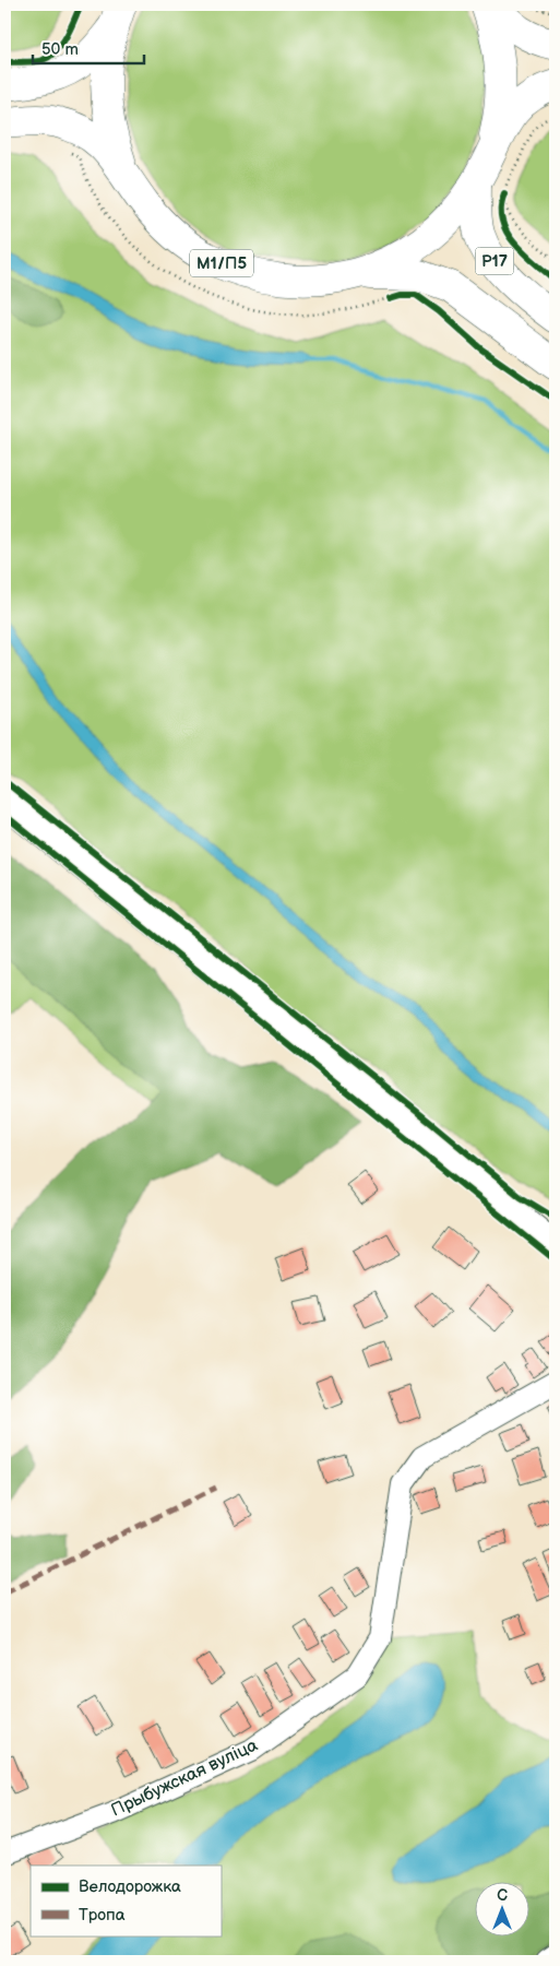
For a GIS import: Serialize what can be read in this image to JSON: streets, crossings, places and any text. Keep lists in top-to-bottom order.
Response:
{
  "streets": {
    "highway": ["Р17", "М1/П5"],
    "street": ["Прыбужская вуліца"]
  },
  "crossings": [
    ["Р17", "М1/П5"]
  ],
  "legend": ["Велодорожка", "Тропа"],
  "scale_bar": "50 m",
  "north": "top"
}
